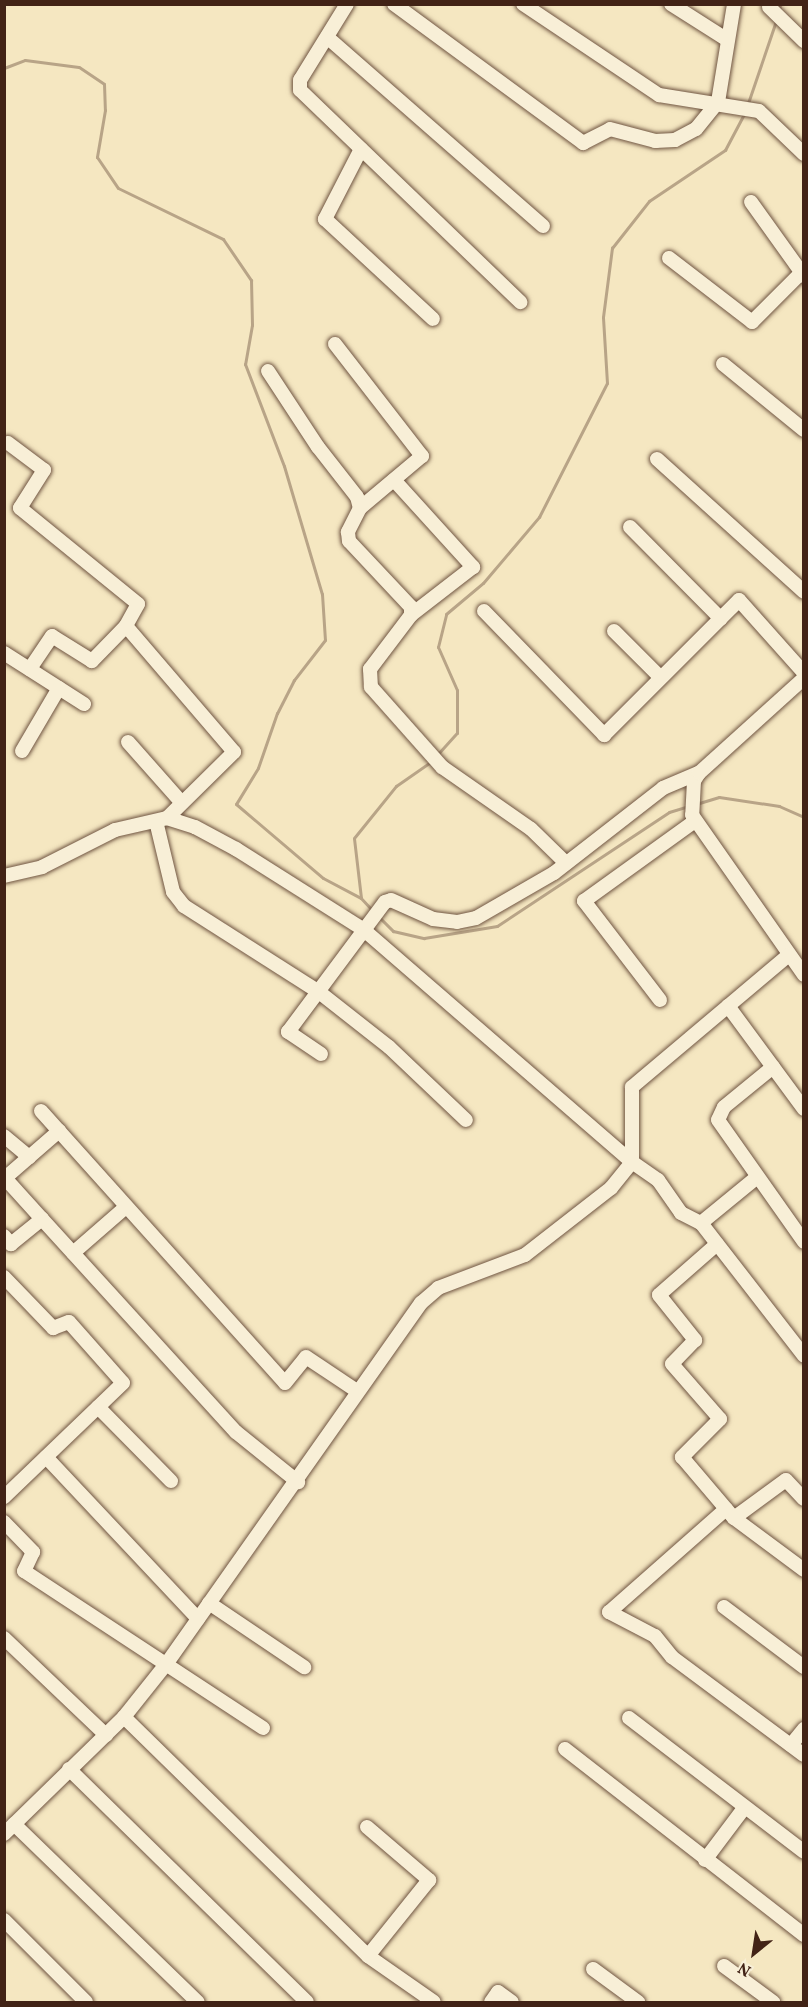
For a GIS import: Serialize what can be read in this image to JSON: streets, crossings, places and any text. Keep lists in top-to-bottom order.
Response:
{
  "north": "bottom left"
}
